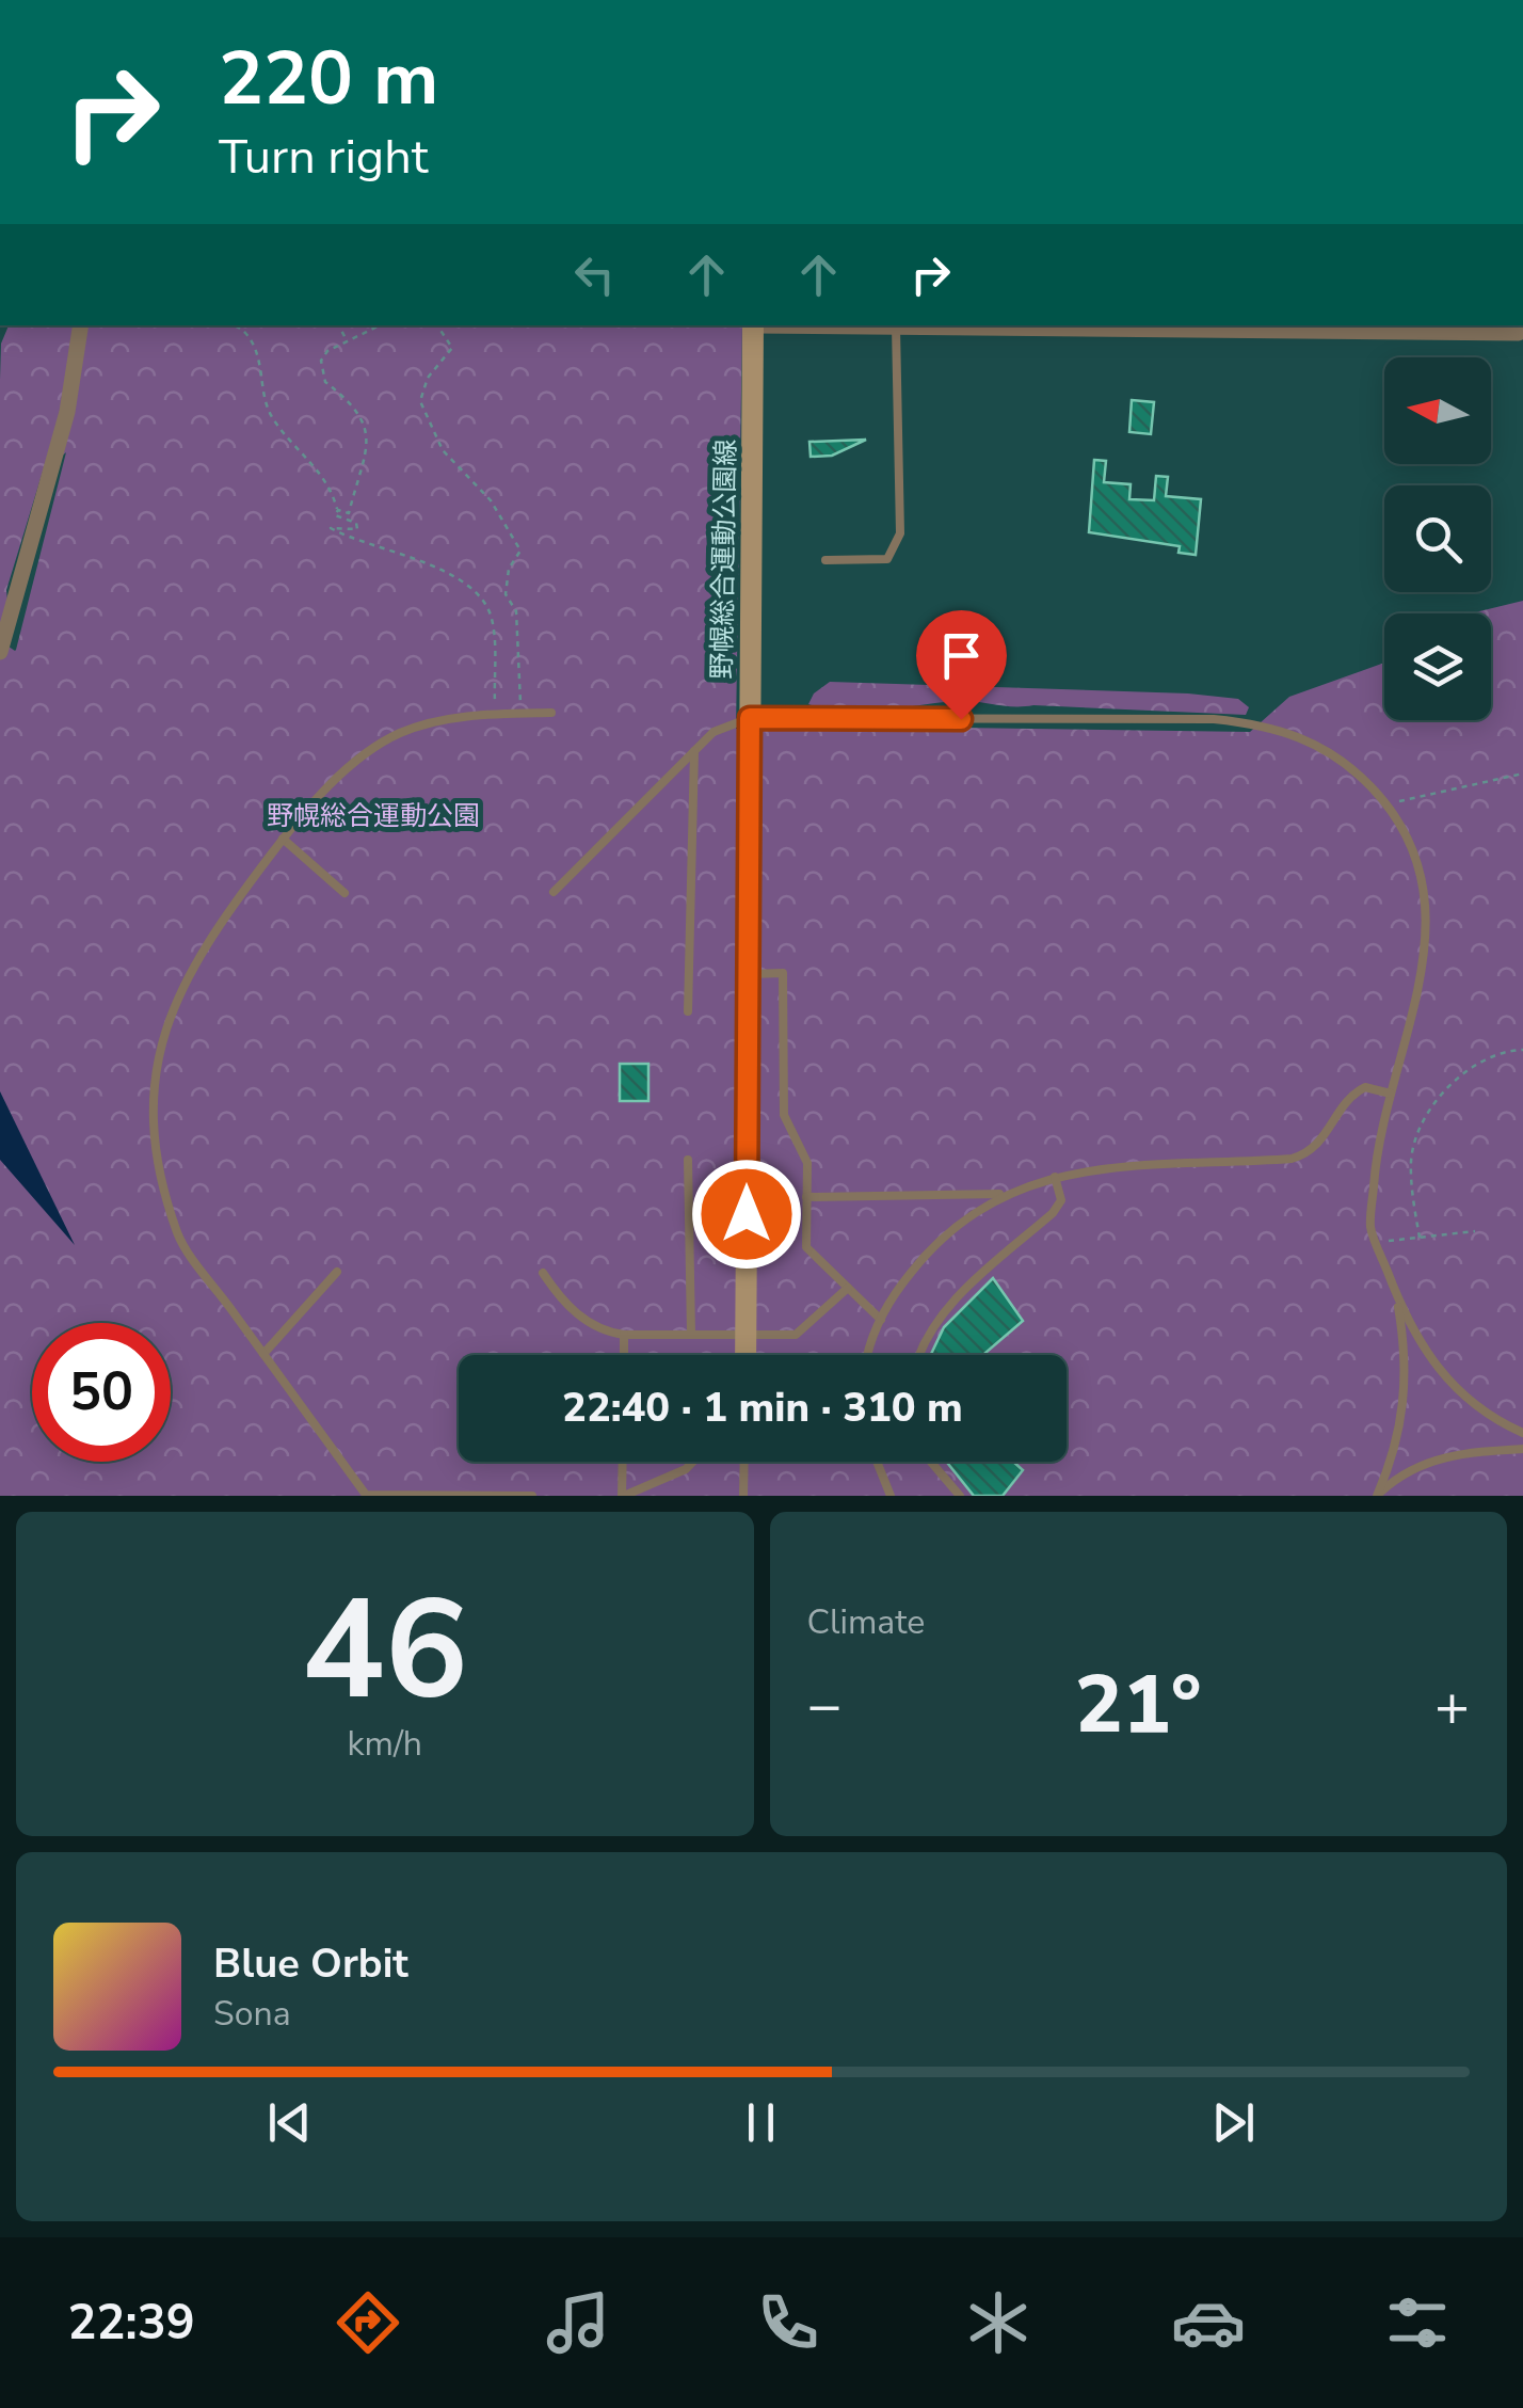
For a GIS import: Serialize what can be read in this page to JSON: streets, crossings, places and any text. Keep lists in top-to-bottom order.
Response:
{
  "streets": {
    "main road": ["野幌総合運動公園線"]
  },
  "parks": ["野幌総合運動公園"],
  "north": "left",
  "page": {
    "turn": ["220 m", "Turn right"],
    "limit": "50",
    "trip": "22:40 · 1 min · 310 m",
    "tile": [
      ["46", "km/h"],
      "Climate"
    ],
    "heat": ["−", "21°", "+"],
    "song": ["Blue Orbit", "Sona"],
    "tabs": "22:39"
  }
}
